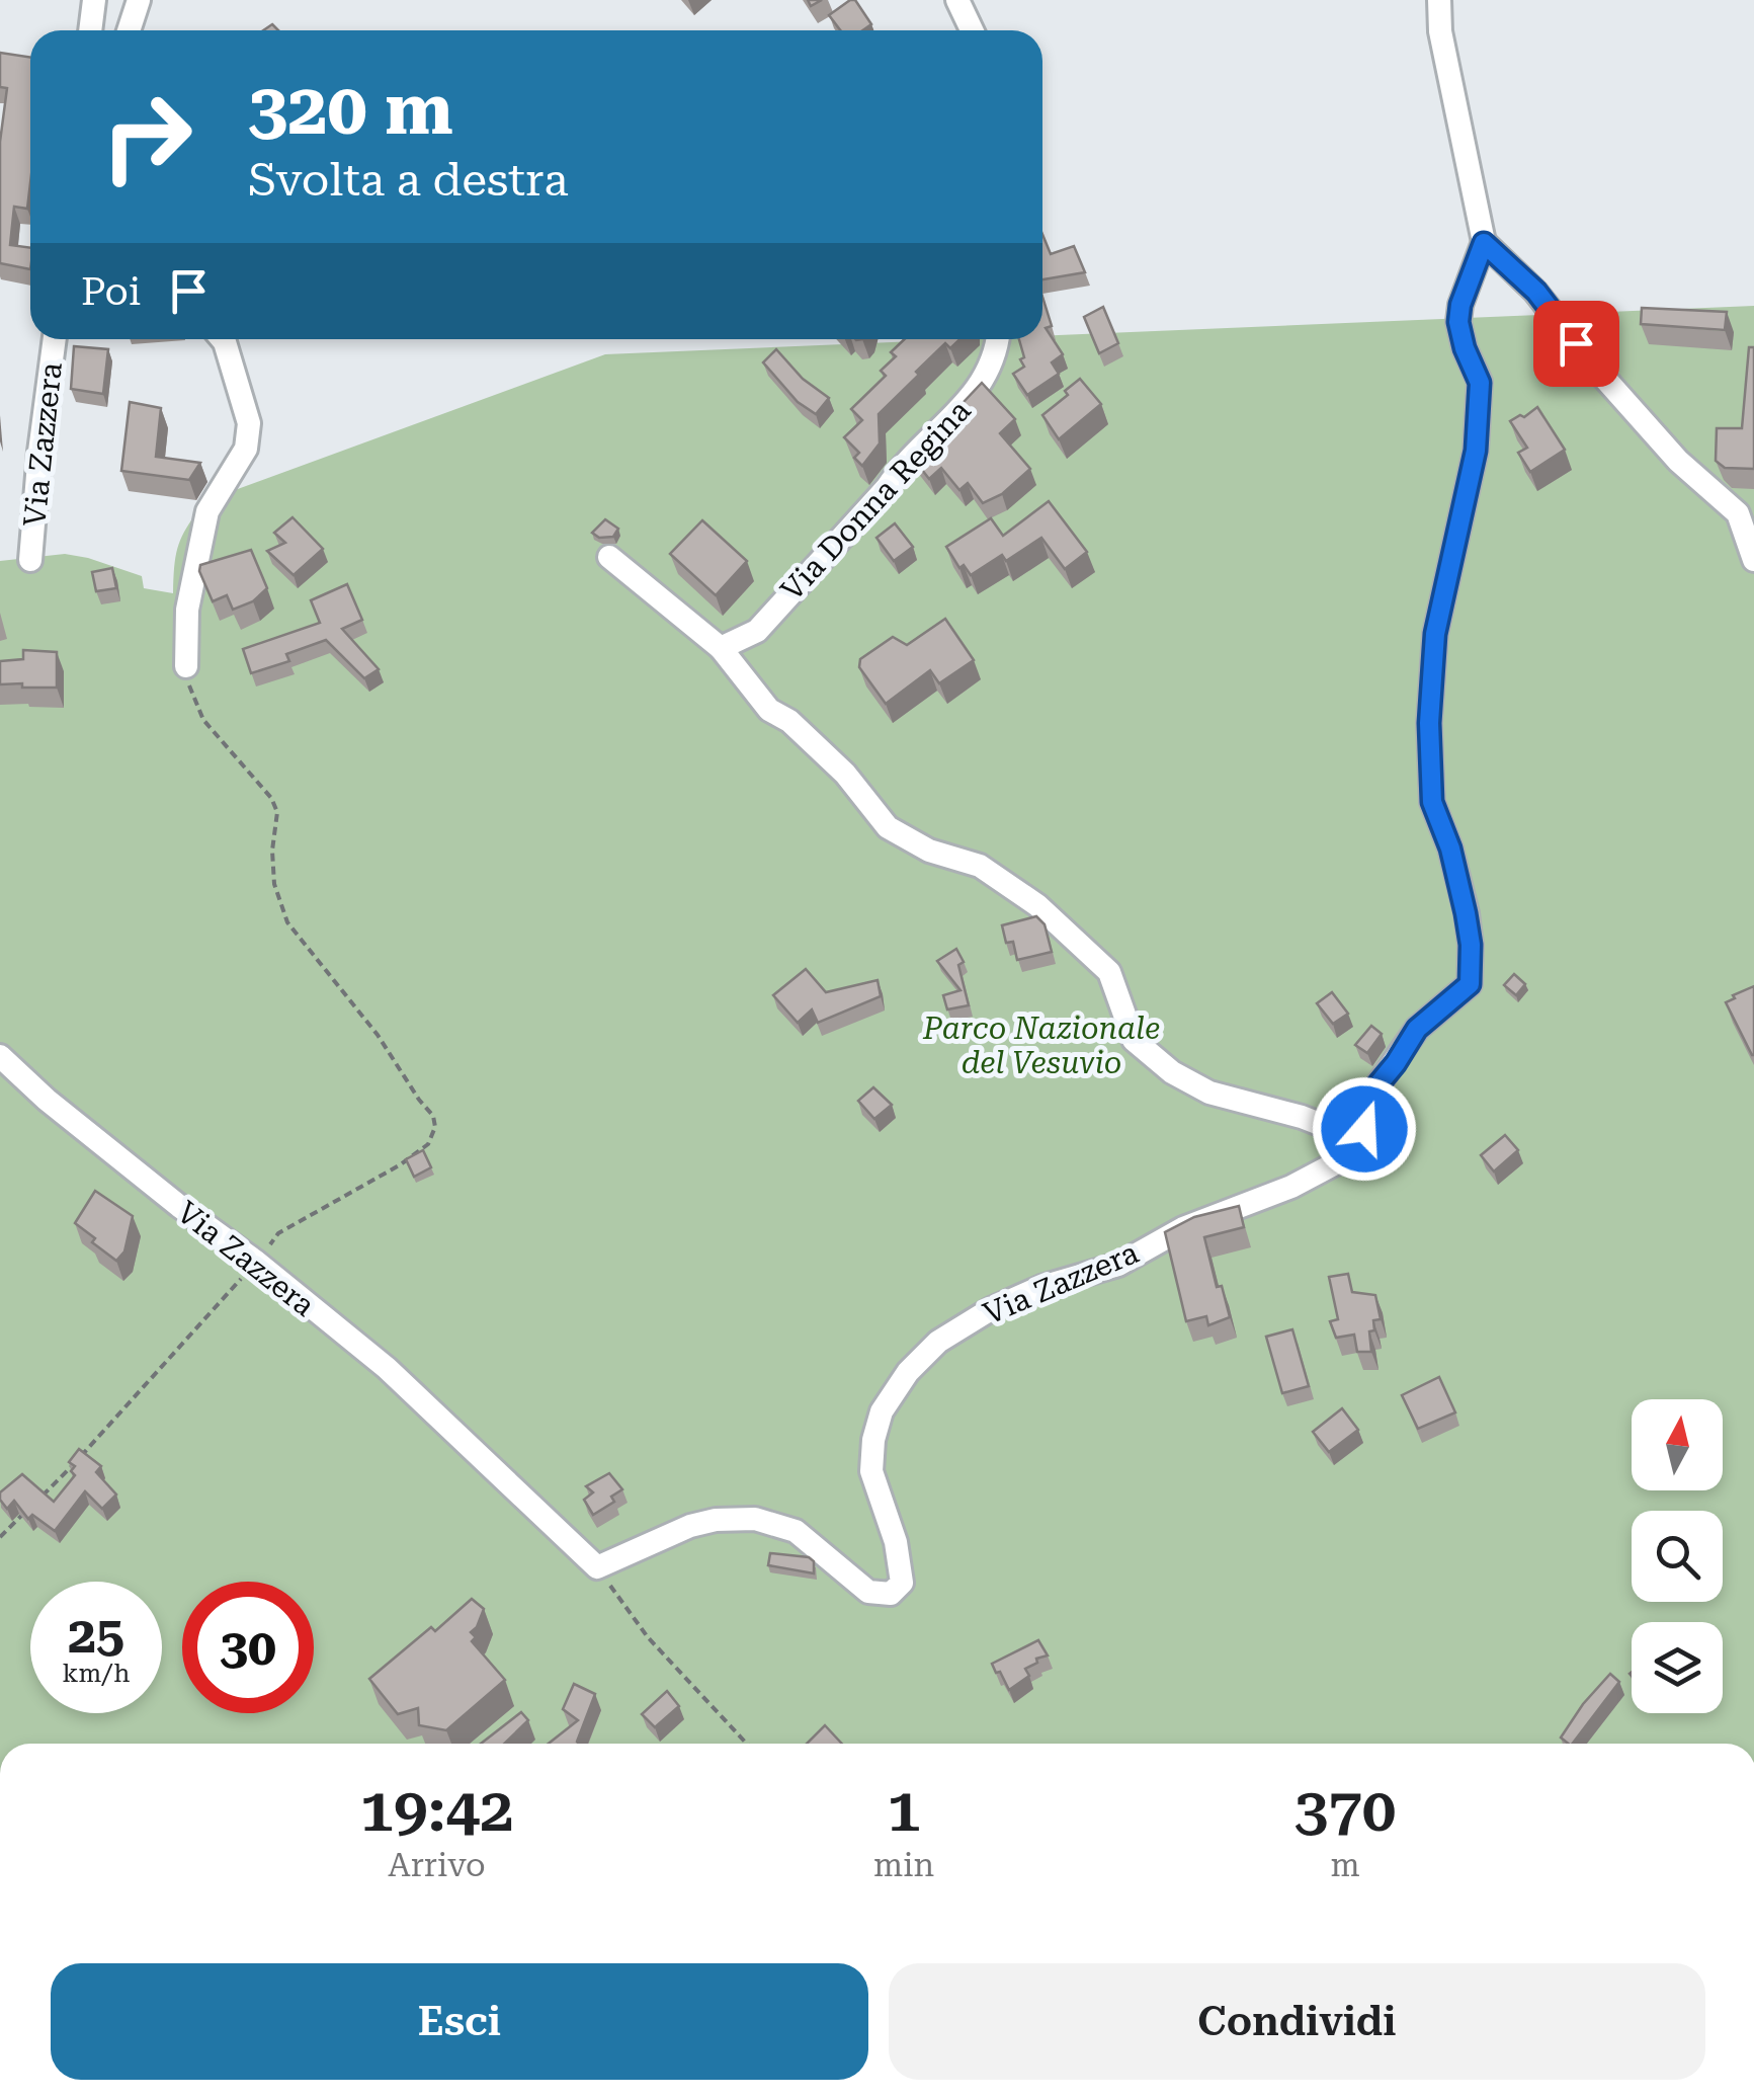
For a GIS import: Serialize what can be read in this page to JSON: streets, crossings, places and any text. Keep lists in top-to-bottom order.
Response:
{
  "streets": {
    "street": ["Via Zazzera", "Via Donna Regina"]
  },
  "parks": ["Parco Nazionale del Vesuvio"],
  "north": "top",
  "page": {
    "turn": ["320 m", "Svolta a destra"],
    "then": "Poi",
    "speed": "25 km/h",
    "limit": "30",
    "eta": [
      "19:42",
      "Arrivo",
      "1",
      "min",
      "370",
      "m"
    ],
    "buttons": ["Esci", "Condividi"]
  }
}
